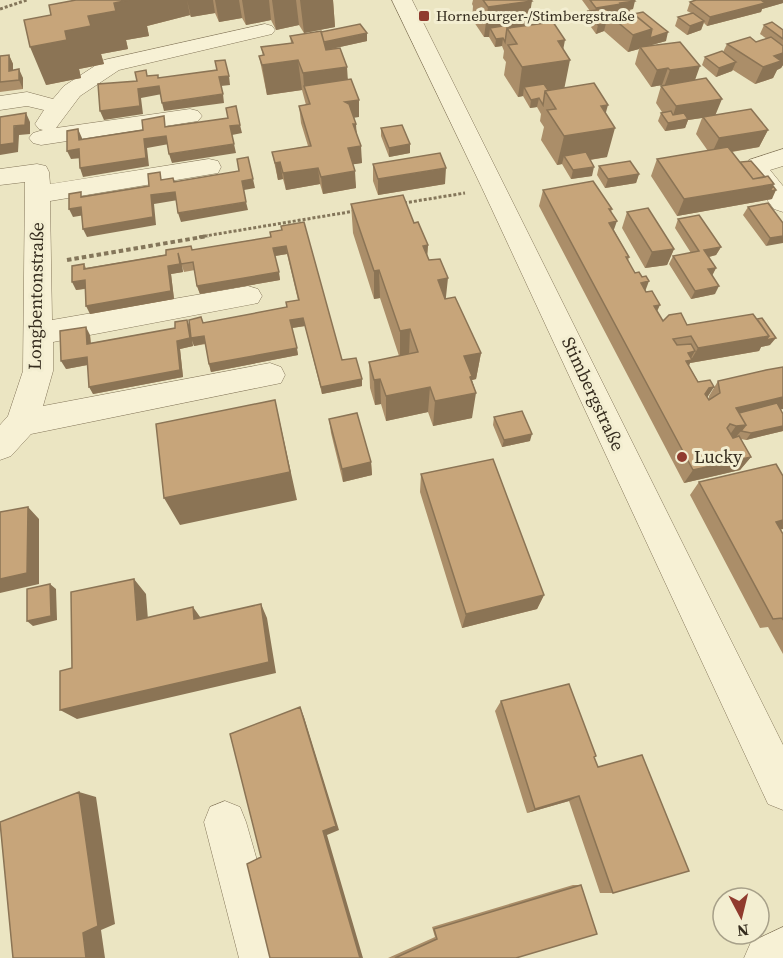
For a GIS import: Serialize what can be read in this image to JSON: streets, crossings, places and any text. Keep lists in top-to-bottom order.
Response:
{
  "streets": {
    "street": ["Longbentonstraße", "Stimbergstraße"]
  },
  "places": {
    "transit": ["Horneburger-/Stimbergstraße"],
    "other": ["Lucky"]
  },
  "north": "bottom"
}
